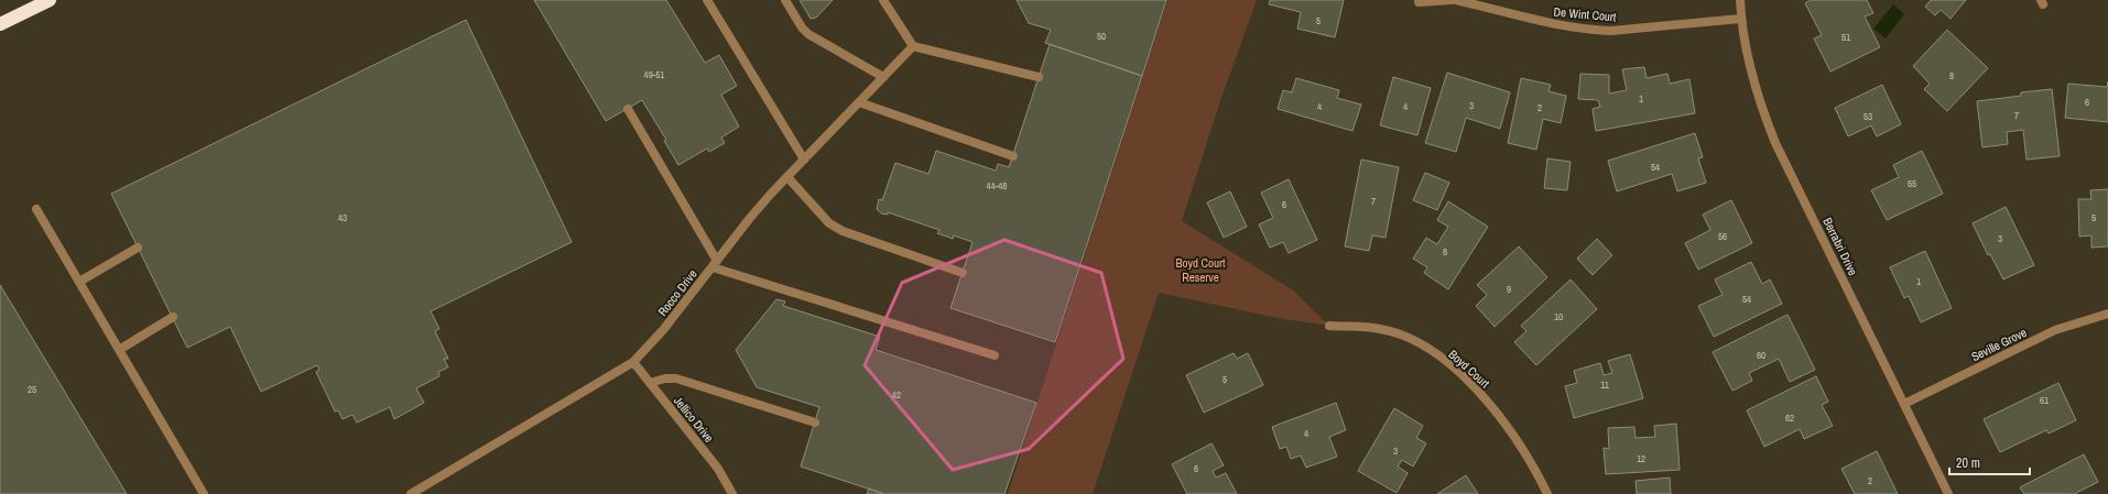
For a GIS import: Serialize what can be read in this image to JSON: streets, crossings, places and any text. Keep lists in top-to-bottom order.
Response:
{
  "streets": {
    "street": [
      "De Wint Court",
      "Berrabri Drive",
      "Rocco Drive",
      "Seville Grove",
      "Boyd Court",
      "Jellico Drive"
    ]
  },
  "crossings": [
    ["De Wint Court", "Berrabri Drive"],
    ["Berrabri Drive", "Seville Grove"],
    ["Rocco Drive", "Jellico Drive"]
  ],
  "parks": ["Boyd Court Reserve"],
  "house_numbers": [
    "5",
    "50",
    "51",
    "49-51",
    "8",
    "1",
    "6",
    "3",
    "4",
    "4",
    "2",
    "7",
    "53",
    "54",
    "55",
    "44-48",
    "7",
    "6",
    "43",
    "5",
    "56",
    "3",
    "8",
    "1",
    "9",
    "54",
    "10",
    "60",
    "5",
    "11",
    "25",
    "42",
    "61",
    "62",
    "4",
    "3",
    "12",
    "6",
    "2"
  ],
  "scale_bar": "20 m"
}
